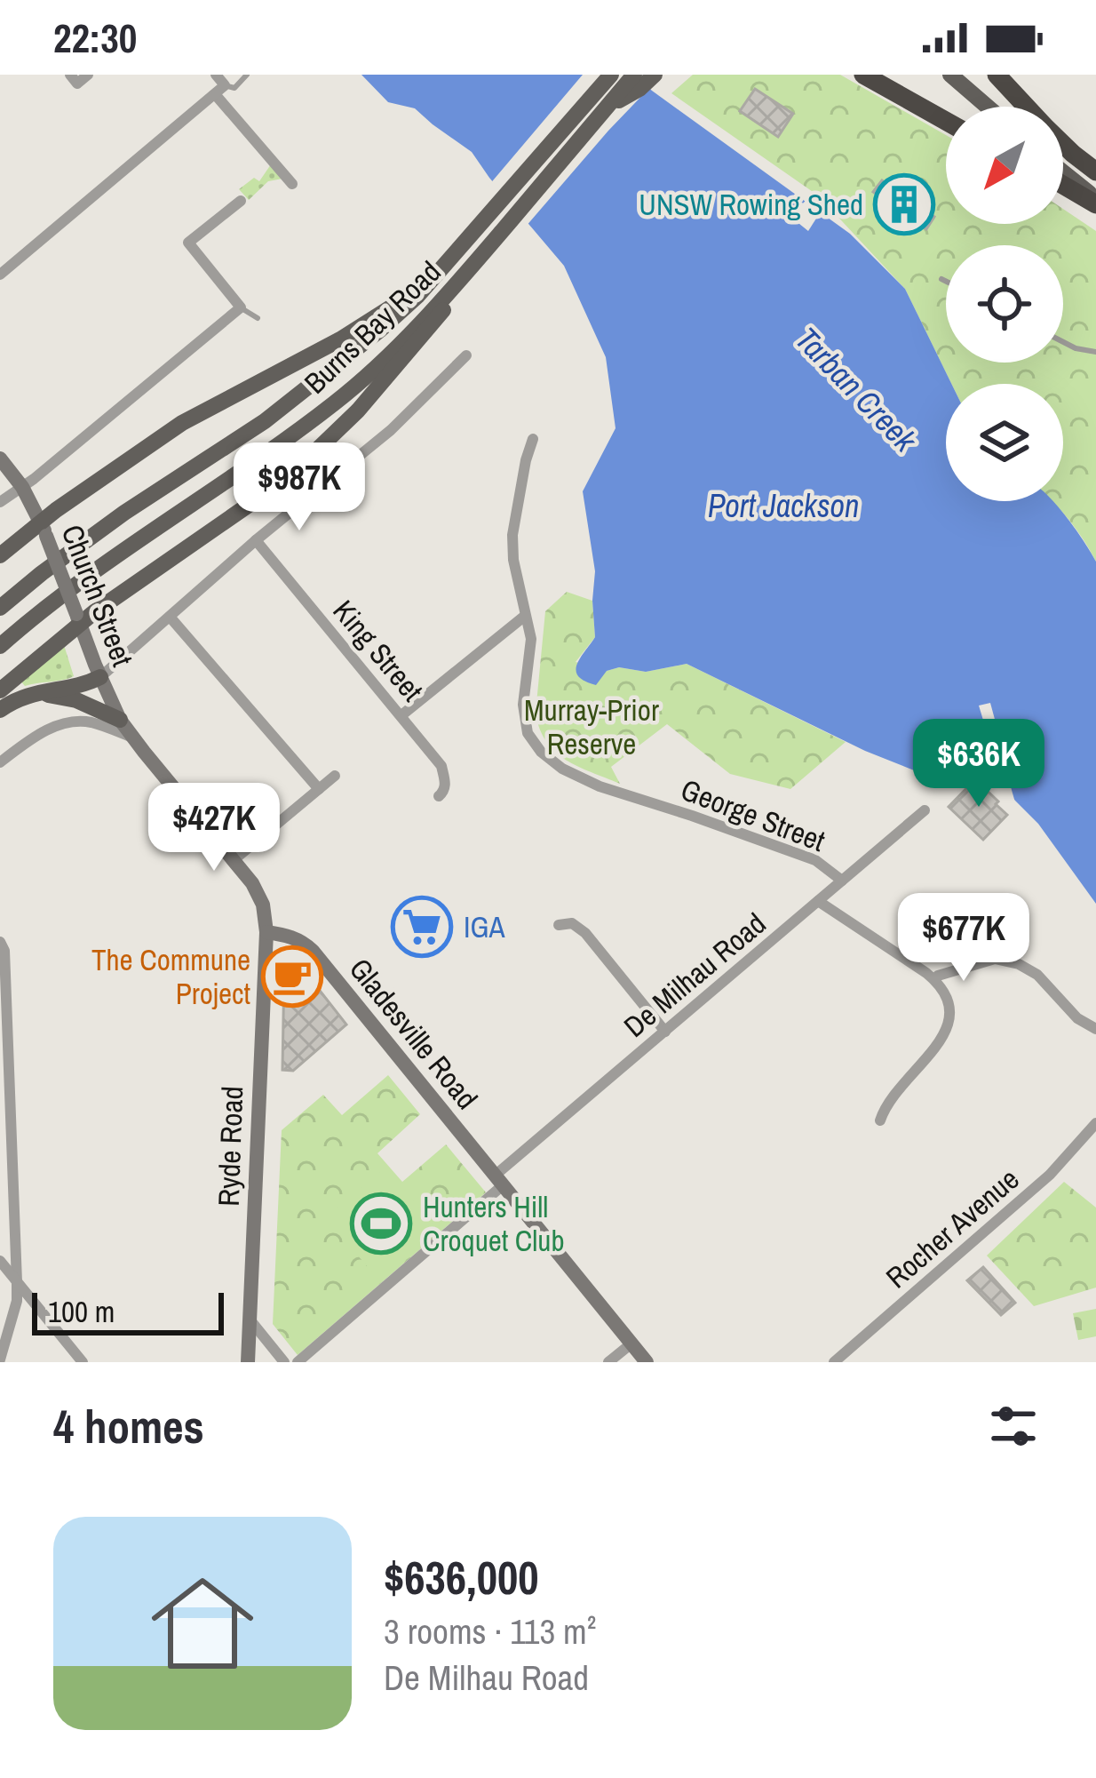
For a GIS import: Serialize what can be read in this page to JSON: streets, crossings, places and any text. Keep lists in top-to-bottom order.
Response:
{
  "streets": {
    "main road": [
      "Burns Bay Road",
      "Church Street",
      "Gladesville Road",
      "Ryde Road"
    ],
    "street": [
      "King Street",
      "George Street",
      "De Milhau Road",
      "Rocher Avenue"
    ]
  },
  "crossings": [
    ["George Street", "De Milhau Road"],
    ["De Milhau Road", "Gladesville Road"],
    ["Gladesville Road", "Ryde Road"]
  ],
  "water": ["Tarban Creek", "Port Jackson"],
  "parks": ["Murray-Prior Reserve"],
  "places": {
    "building": ["UNSW Rowing Shed"],
    "supermarket": ["IGA"],
    "cafe": ["The Commune Project"],
    "sports": ["Hunters Hill Croquet Club"]
  },
  "scale_bar": "100 m",
  "north": "bottom left",
  "page": {
    "status": "22:30",
    "price": [
      "$987K",
      "$636K",
      "$427K",
      "$677K"
    ],
    "scale": "100 m",
    "heading": "4 homes",
    "list": [
      {
        "name": "$636,000",
        "note": "3 rooms · 113 m² · De Milhau Road"
      }
    ]
  }
}
